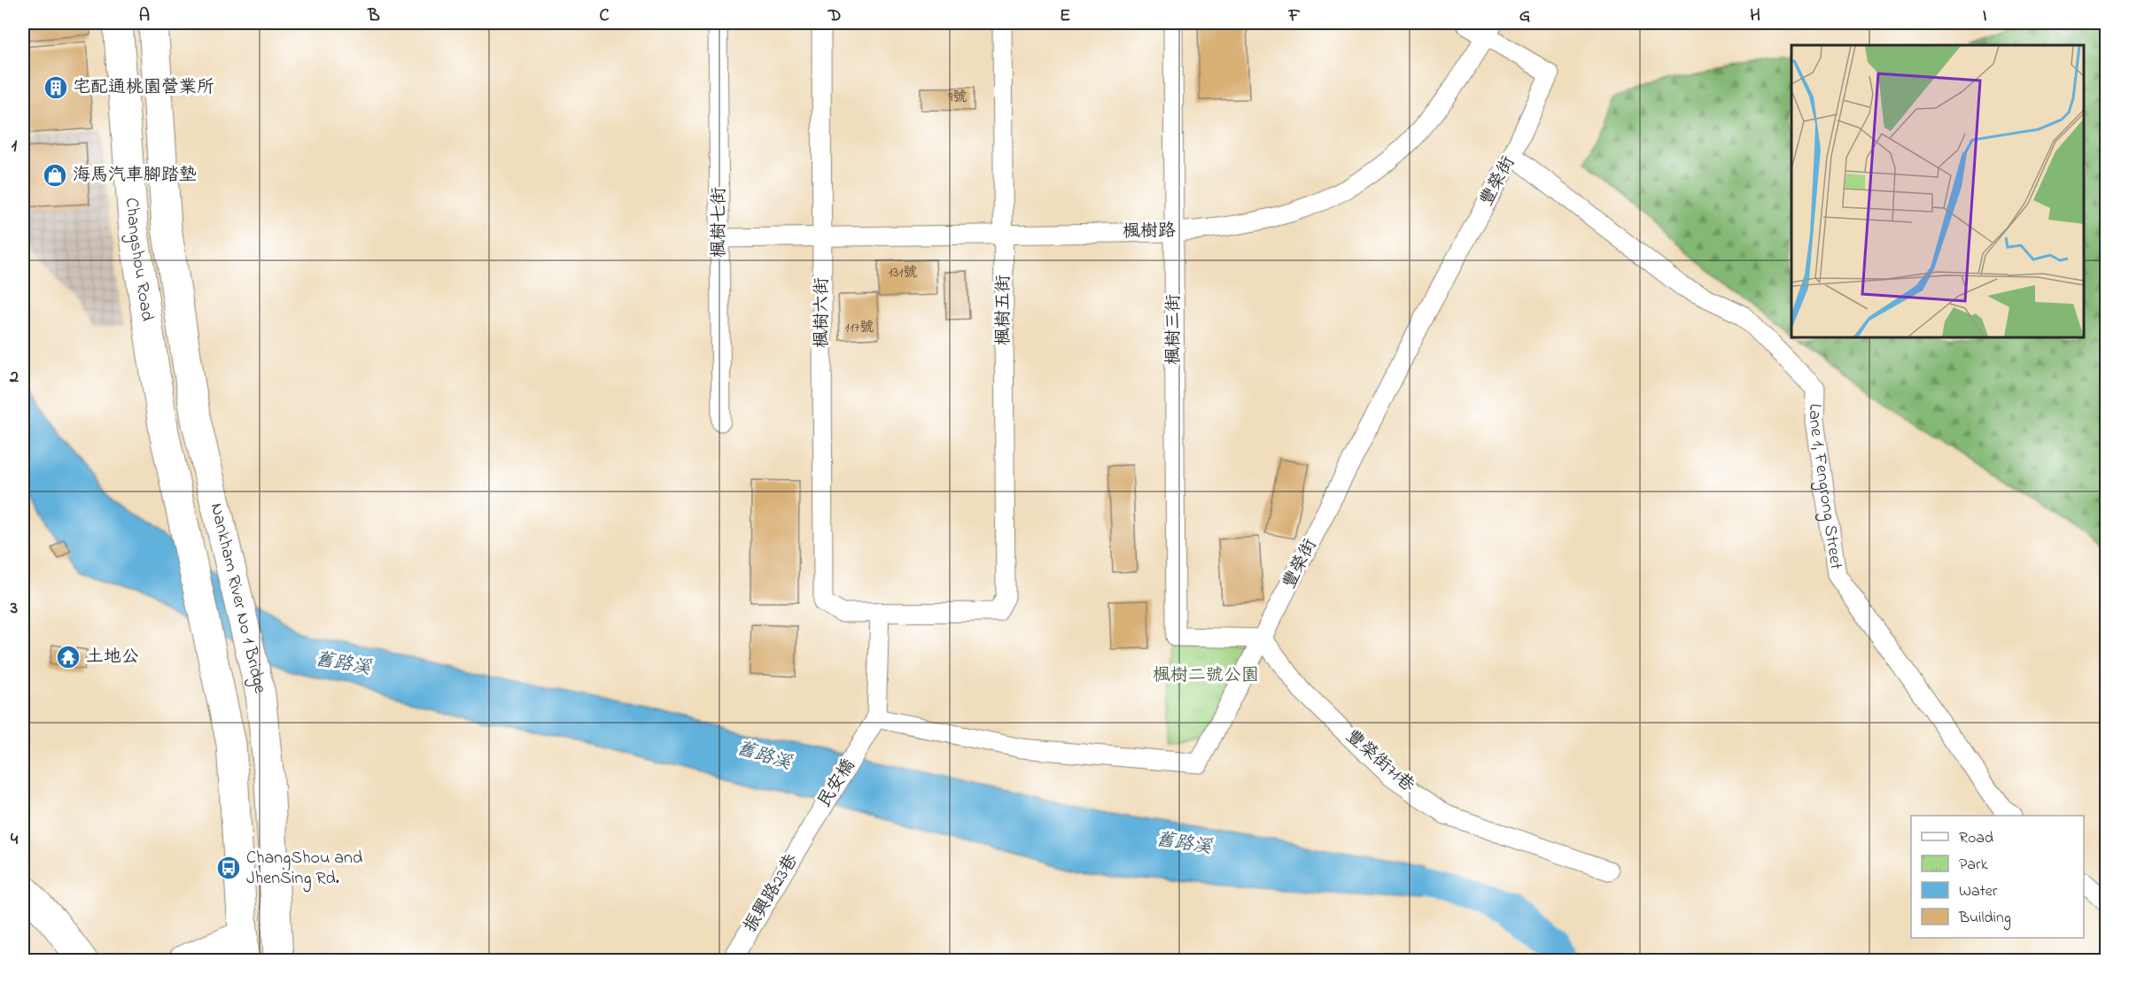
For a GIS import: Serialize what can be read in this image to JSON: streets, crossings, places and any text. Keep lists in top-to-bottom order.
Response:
{
  "streets": {
    "main road": ["Changshou Road", "Nankham River No 1 Bridge"],
    "street": [
      "豐榮街",
      "楓樹七街",
      "楓樹路",
      "楓樹五街",
      "楓樹六街",
      "楓樹三街",
      "Lane 1, Fengrong Street",
      "豐榮街71巷",
      "民安橋",
      "振興路23巷"
    ]
  },
  "crossings": [
    ["豐榮街", "楓樹路"],
    ["豐榮街", "楓樹三街"],
    ["豐榮街", "Lane 1, Fengrong Street"],
    ["豐榮街", "豐榮街71巷"],
    ["豐榮街", "民安橋"],
    ["楓樹七街", "楓樹路"],
    ["楓樹路", "楓樹五街"],
    ["楓樹路", "楓樹六街"],
    ["楓樹路", "楓樹三街"],
    ["Changshou Road", "Nankham River No 1 Bridge"],
    ["楓樹五街", "楓樹六街"],
    ["楓樹三街", "豐榮街71巷"],
    ["民安橋", "振興路23巷"]
  ],
  "water": ["舊路溪"],
  "parks": ["楓樹二號公園"],
  "places": {
    "building": ["宅配通桃園營業所"],
    "shop": ["海馬汽車腳踏墊"],
    "temple": ["土地公"],
    "bus stop": ["ChangShou and JhenSing Rd."]
  },
  "house_numbers": ["9號", "131號", "117號"],
  "legend": [
    "Road",
    "Park",
    "Water",
    "Building"
  ],
  "grid": {
    "columns": [
      "A",
      "B",
      "C",
      "D",
      "E",
      "F",
      "G",
      "H",
      "I"
    ],
    "rows": [
      "1",
      "2",
      "3",
      "4"
    ]
  }
}
